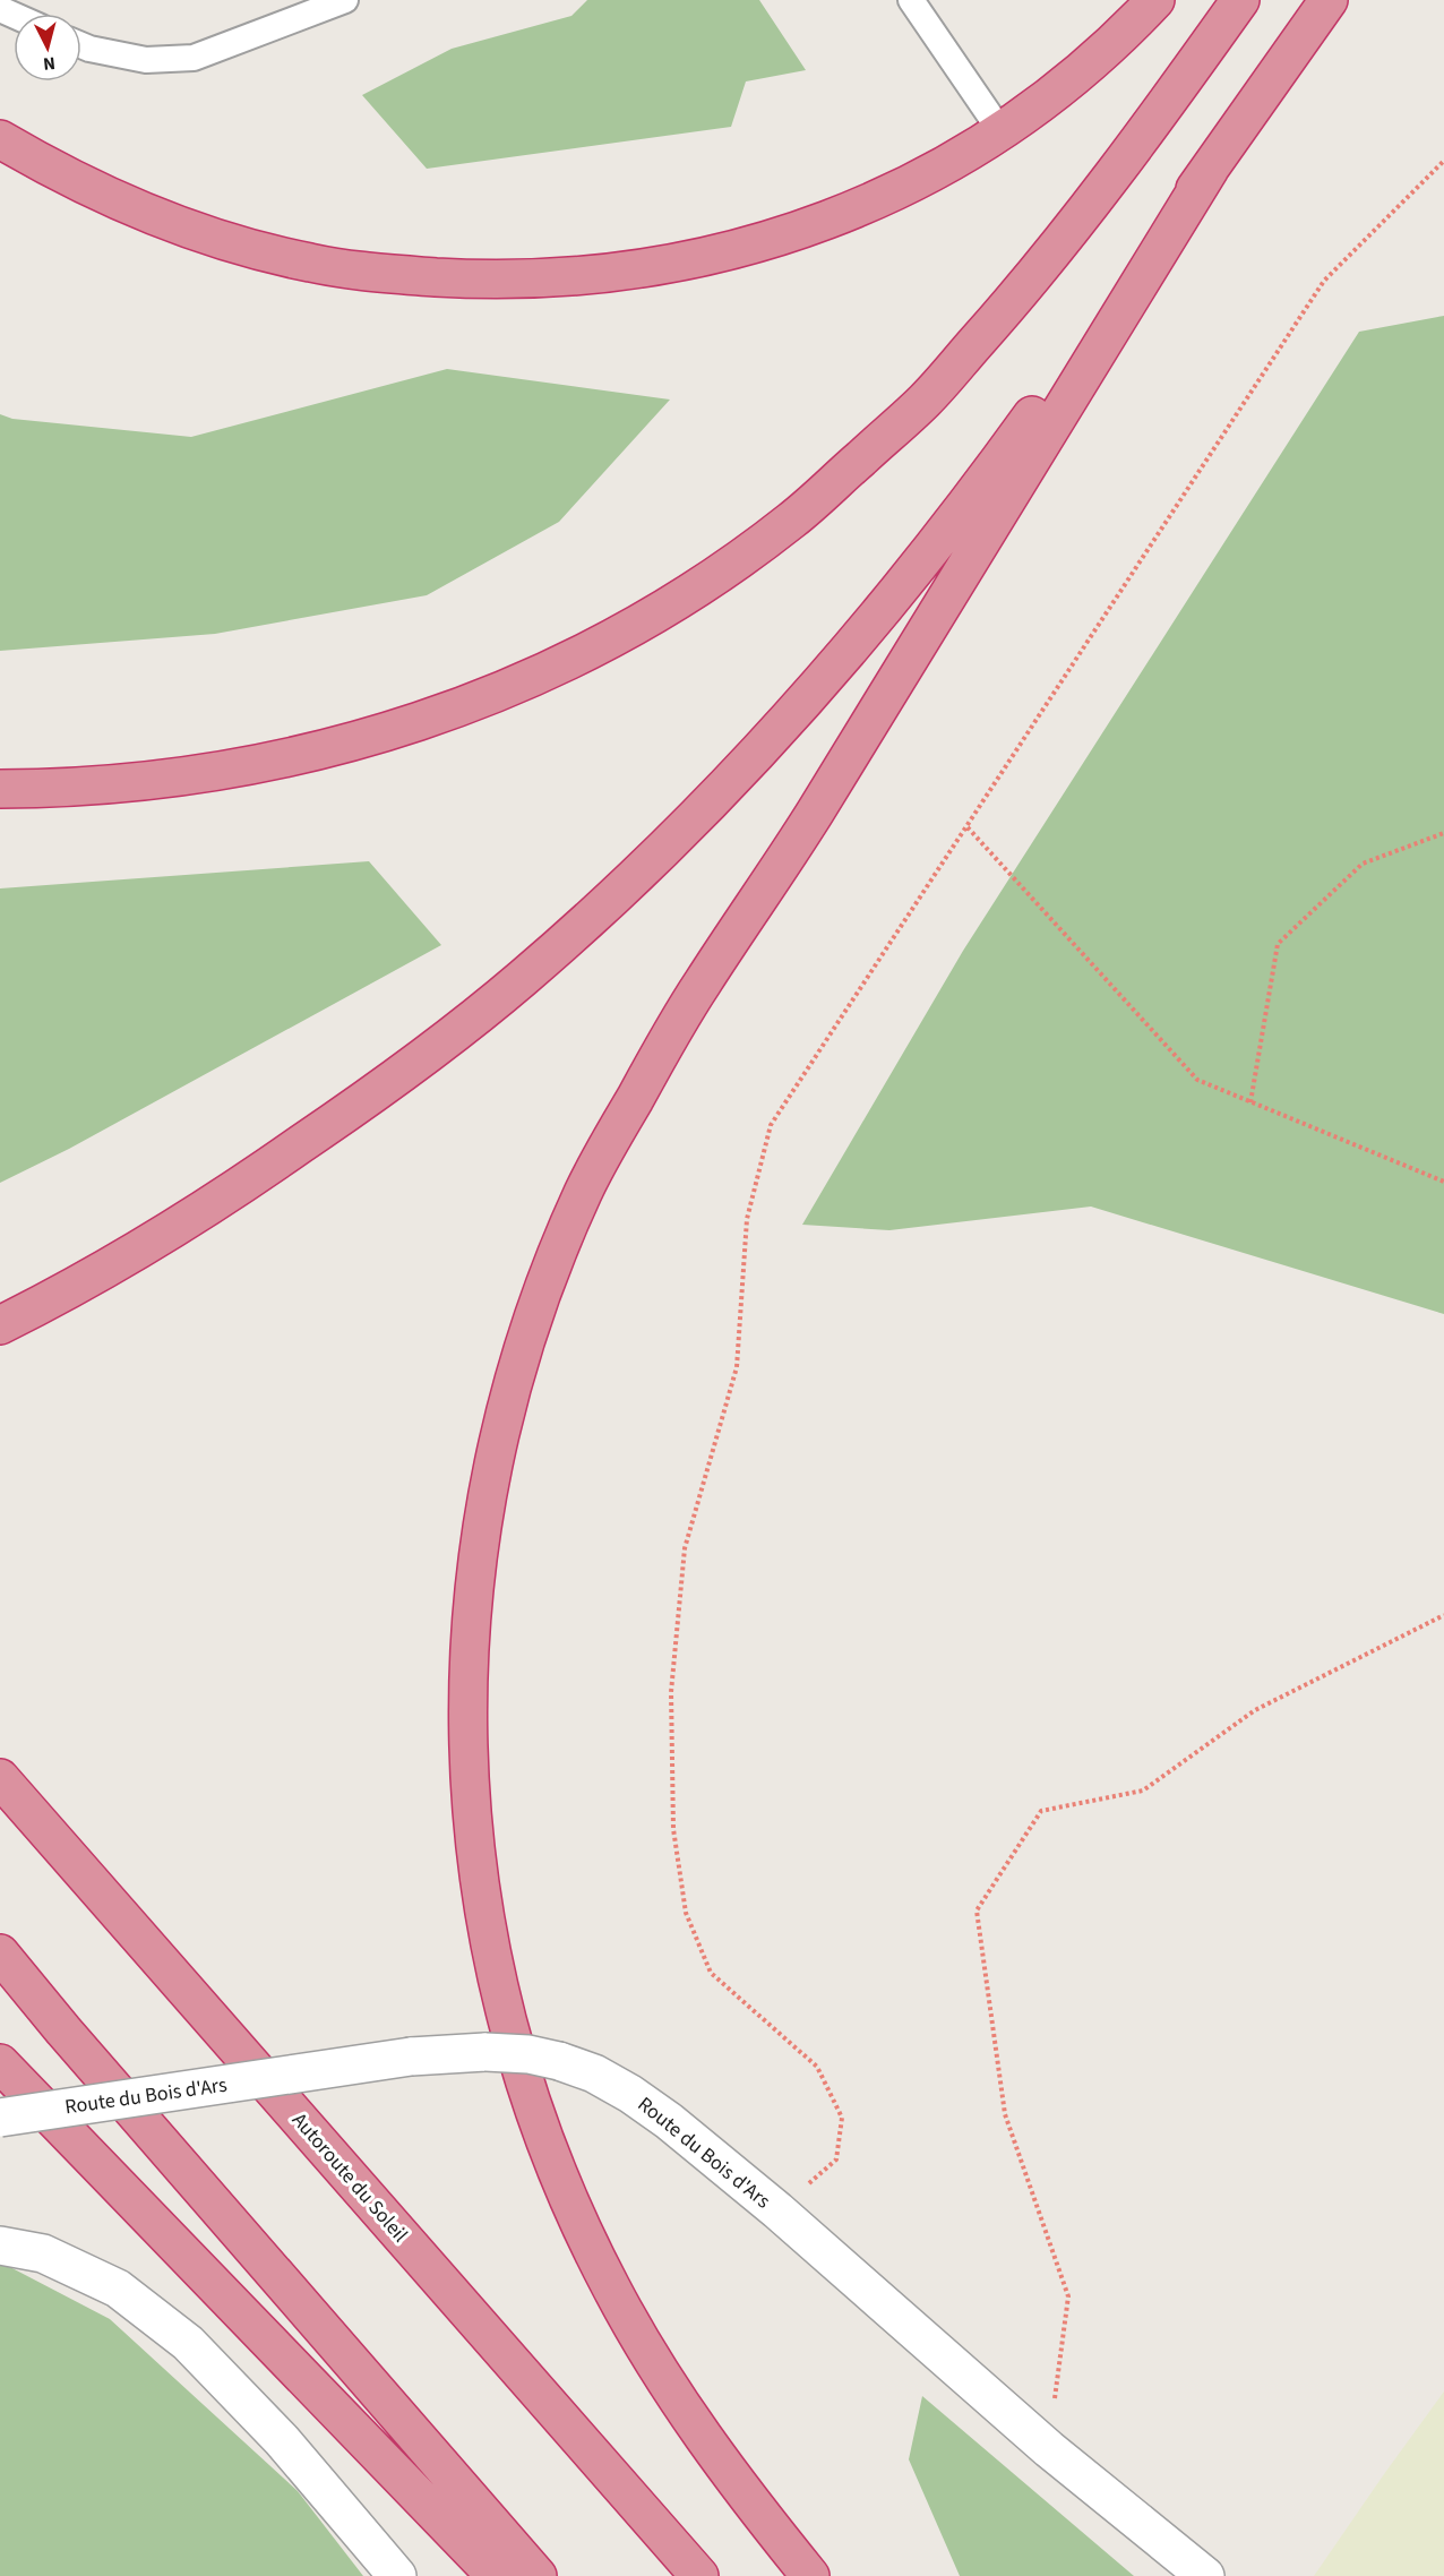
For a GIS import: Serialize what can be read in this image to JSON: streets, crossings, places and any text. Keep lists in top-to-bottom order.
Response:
{
  "streets": {
    "highway": ["Autoroute du Soleil"],
    "street": ["Route du Bois d'Ars"]
  },
  "north": "bottom"
}
